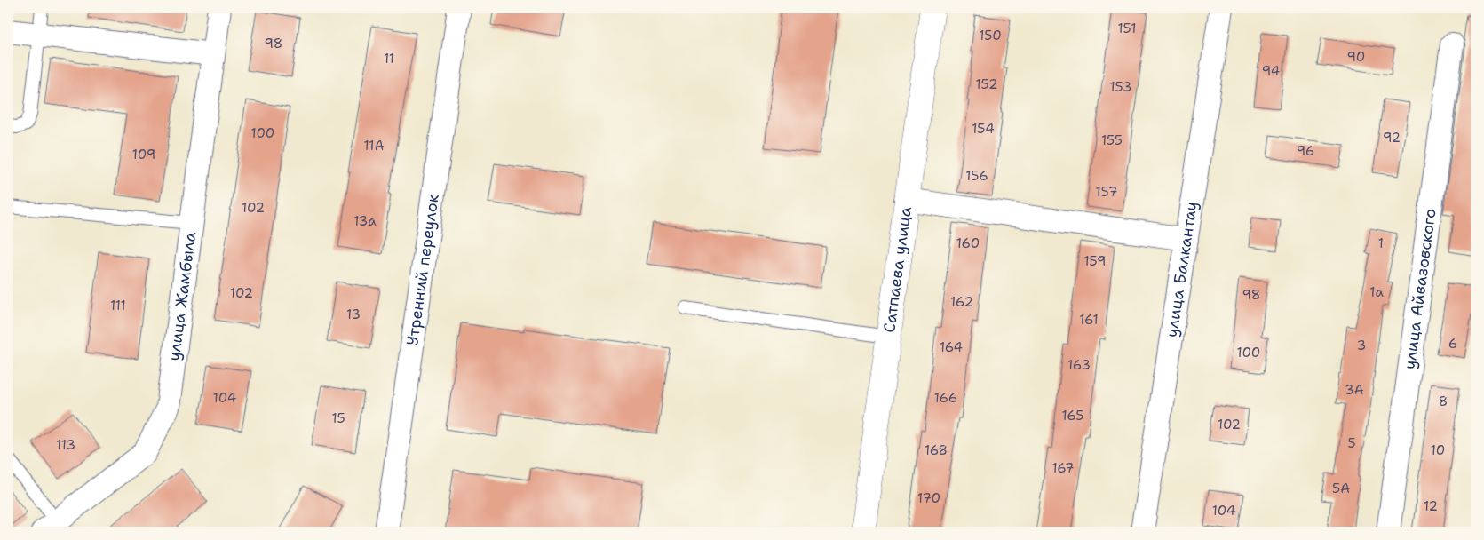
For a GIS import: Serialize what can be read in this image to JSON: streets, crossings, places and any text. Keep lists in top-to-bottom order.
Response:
{
  "streets": {
    "street": [
      "Утренний переулок",
      "Сатпаева улица",
      "улица Балкантау",
      "улица Айвазовского",
      "улица Жамбыла"
    ]
  },
  "house_numbers": [
    "151",
    "150",
    "98",
    "90",
    "11",
    "94",
    "152",
    "153",
    "154",
    "100",
    "92",
    "155",
    "11А",
    "96",
    "109",
    "156",
    "157",
    "102",
    "13а",
    "160",
    "1",
    "159",
    "1а",
    "102",
    "98",
    "162",
    "111",
    "13",
    "161",
    "6",
    "3",
    "164",
    "100",
    "163",
    "3А",
    "104",
    "166",
    "8",
    "165",
    "15",
    "102",
    "5",
    "113",
    "168",
    "10",
    "167",
    "5А",
    "170",
    "12",
    "104"
  ]
}
